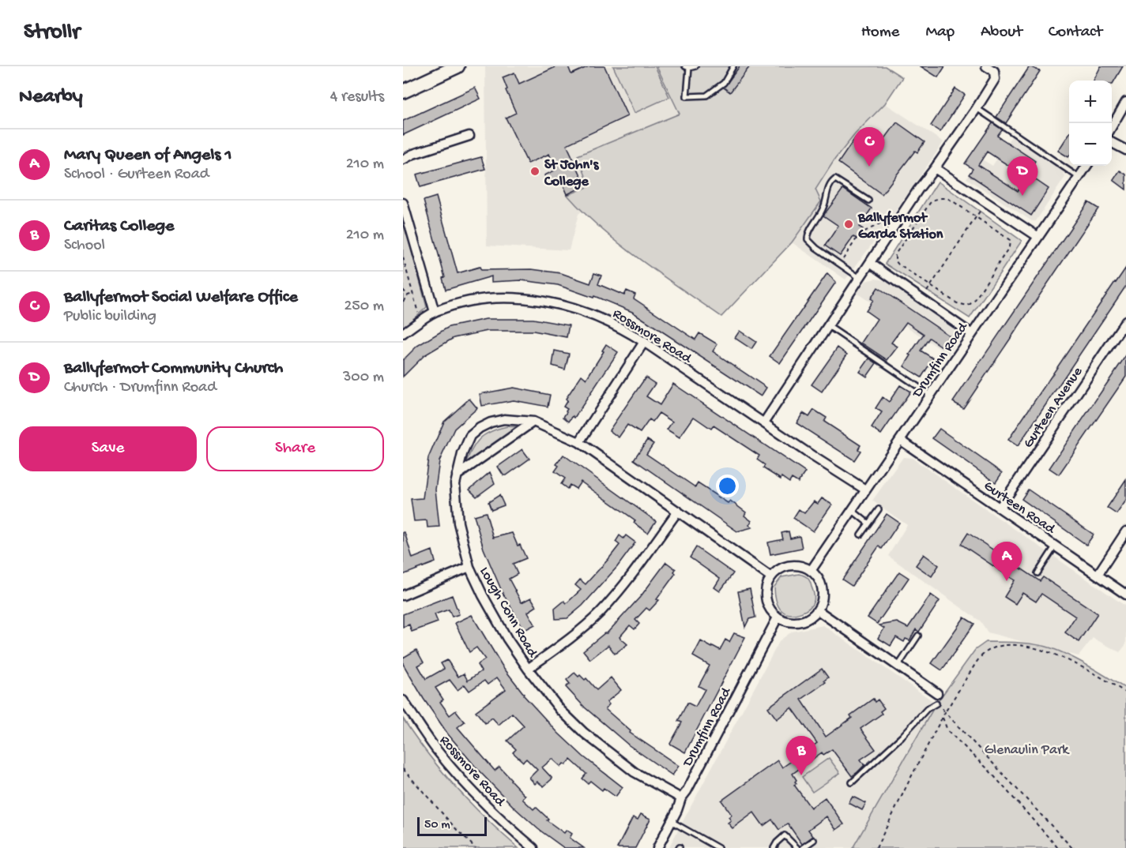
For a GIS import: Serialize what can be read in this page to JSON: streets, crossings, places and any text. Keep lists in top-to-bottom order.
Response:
{
  "streets": {
    "street": [
      "Rossmore Road",
      "Drumfinn Road",
      "Gurteen Avenue",
      "Gurteen Road",
      "Lough Conn Road"
    ]
  },
  "crossings": [
    ["Rossmore Road", "Drumfinn Road"],
    ["Drumfinn Road", "Gurteen Road"],
    ["Drumfinn Road", "Lough Conn Road"],
    ["Gurteen Avenue", "Gurteen Road"]
  ],
  "parks": ["Glenaulin Park"],
  "places": ["St John's College", "Ballyfermot Garda Station"],
  "scale_bar": "50 m",
  "page": {
    "header": "Strollr",
    "nav": [
      "Home",
      "Map",
      "About",
      "Contact"
    ],
    "heading": ["Nearby", "4 results"],
    "map_buttons": ["+", "−"],
    "pins": [
      "C",
      "D",
      "A",
      "B"
    ],
    "list": [
      {
        "mark": "A",
        "name": "Mary Queen of Angels 1",
        "note": "School · Gurteen Road",
        "value": "210 m"
      },
      {
        "mark": "B",
        "name": "Caritas College",
        "note": "School",
        "value": "210 m"
      },
      {
        "mark": "C",
        "name": "Ballyfermot Social Welfare Office",
        "note": "Public building",
        "value": "250 m"
      },
      {
        "mark": "D",
        "name": "Ballyfermot Community Church",
        "note": "Church · Drumfinn Road",
        "value": "300 m"
      }
    ],
    "buttons": ["Save", "Share"],
    "scale": "50 m"
  }
}
